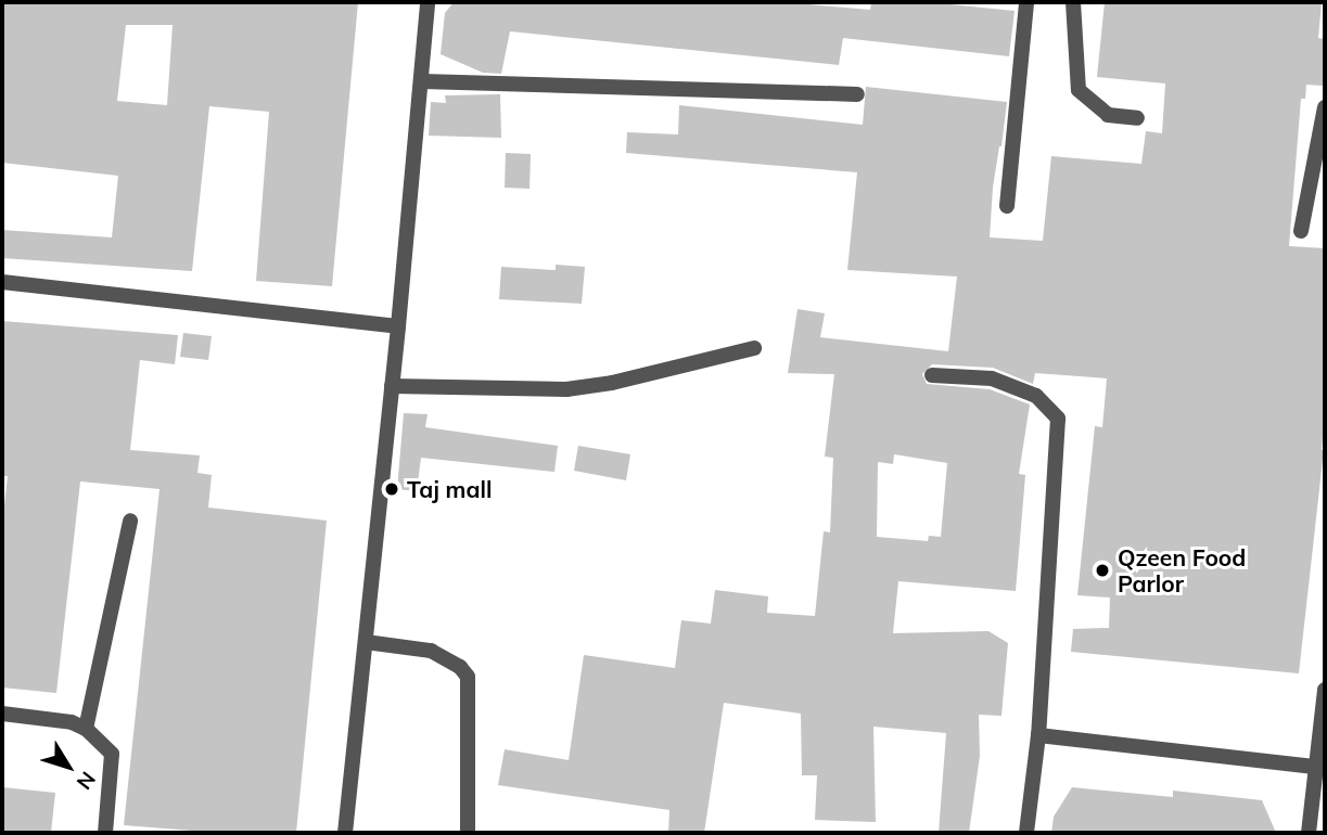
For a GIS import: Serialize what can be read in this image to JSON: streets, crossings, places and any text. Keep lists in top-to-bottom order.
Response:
{
  "places": ["Taj mall", "Qzeen Food Parlor"],
  "north": "bottom right"
}
